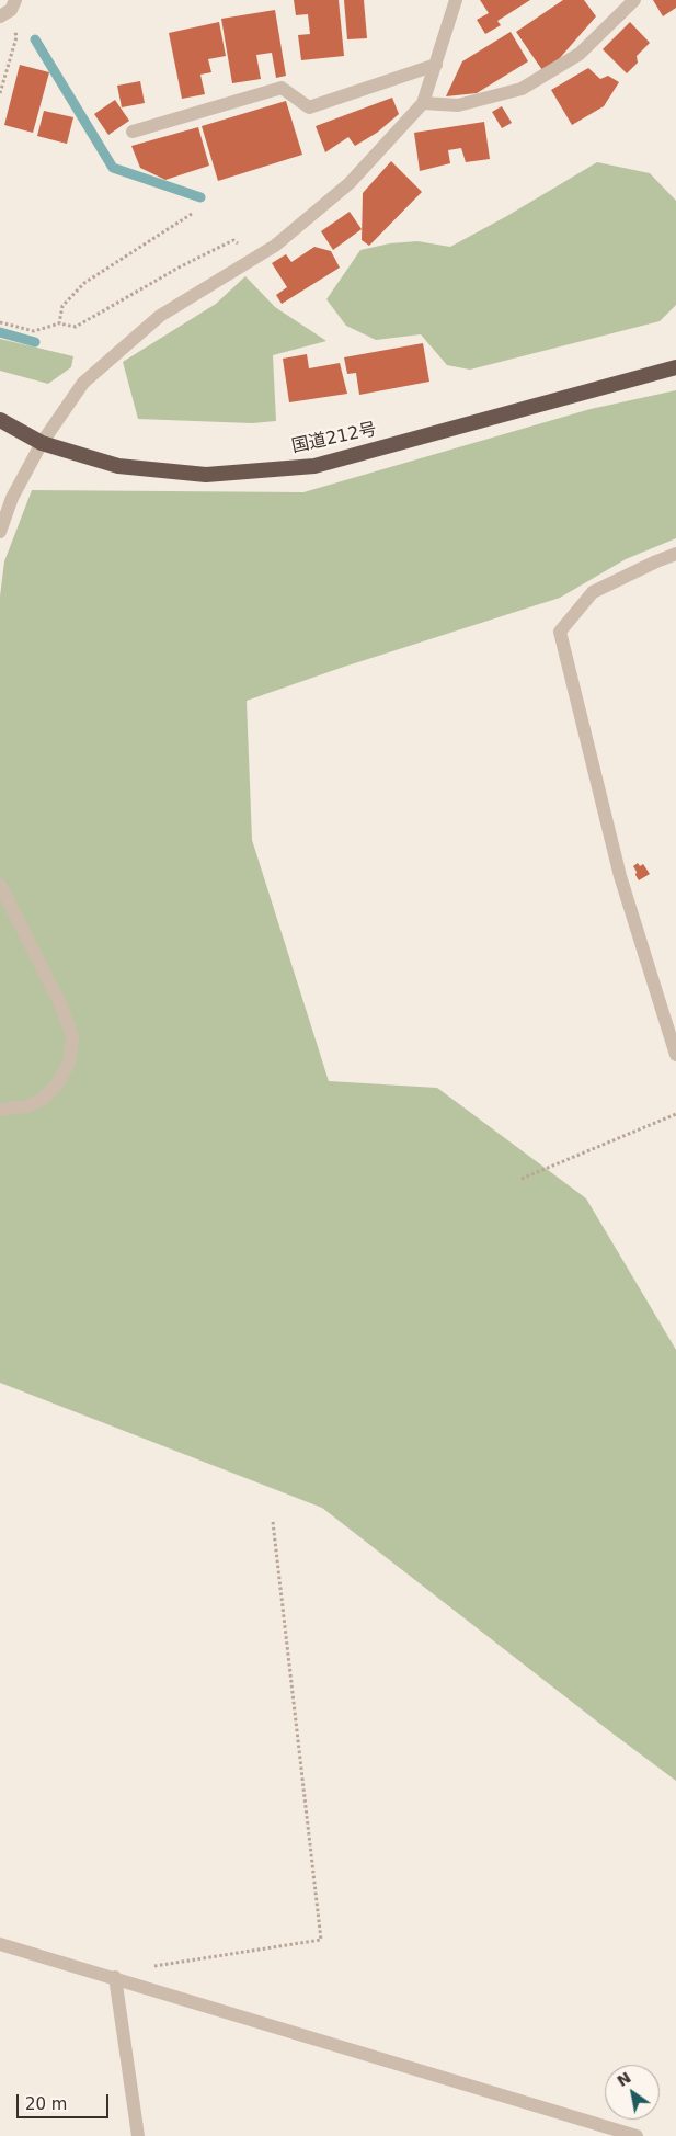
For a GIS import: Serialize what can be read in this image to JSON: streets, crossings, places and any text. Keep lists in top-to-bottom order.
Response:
{
  "streets": {
    "highway": ["国道212号"]
  },
  "scale_bar": "20 m",
  "north": "top left"
}
